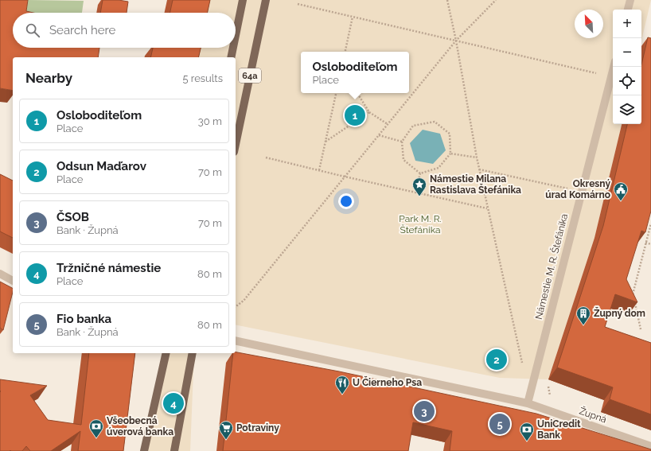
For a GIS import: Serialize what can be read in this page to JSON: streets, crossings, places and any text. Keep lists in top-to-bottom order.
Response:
{
  "streets": {
    "main road": ["64a"],
    "street": ["Námestie M. R. Štefánika", "Župná"]
  },
  "crossings": [
    ["Námestie M. R. Štefánika", "Župná"]
  ],
  "parks": ["Park M. R. Štefánika"],
  "places": {
    "place": ["Námestie Milana Rastislava Štefánika"],
    "public building": ["Okresný úrad Komárno"],
    "building": ["Župný dom"],
    "restaurant": ["U Čierneho Psa"],
    "bank": ["Všeobecná úverová banka", "UniCredit Bank"],
    "supermarket": ["Potraviny"]
  },
  "north": "top left",
  "page": {
    "map_buttons": ["+", "−"],
    "search": "Search here",
    "popup": ["Osloboditeľom", "Place"],
    "heading": ["Nearby", "5 results"],
    "list": [
      {
        "mark": "1",
        "name": "Osloboditeľom",
        "note": "Place",
        "value": "30 m"
      },
      {
        "mark": "2",
        "name": "Odsun Maďarov",
        "note": "Place",
        "value": "70 m"
      },
      {
        "mark": "3",
        "name": "ČSOB",
        "note": "Bank · Župná",
        "value": "70 m"
      },
      {
        "mark": "4",
        "name": "Tržničné námestie",
        "note": "Place",
        "value": "80 m"
      },
      {
        "mark": "5",
        "name": "Fio banka",
        "note": "Bank · Župná",
        "value": "80 m"
      }
    ],
    "pins": [
      "1",
      "2",
      "4",
      "3",
      "5"
    ]
  }
}
